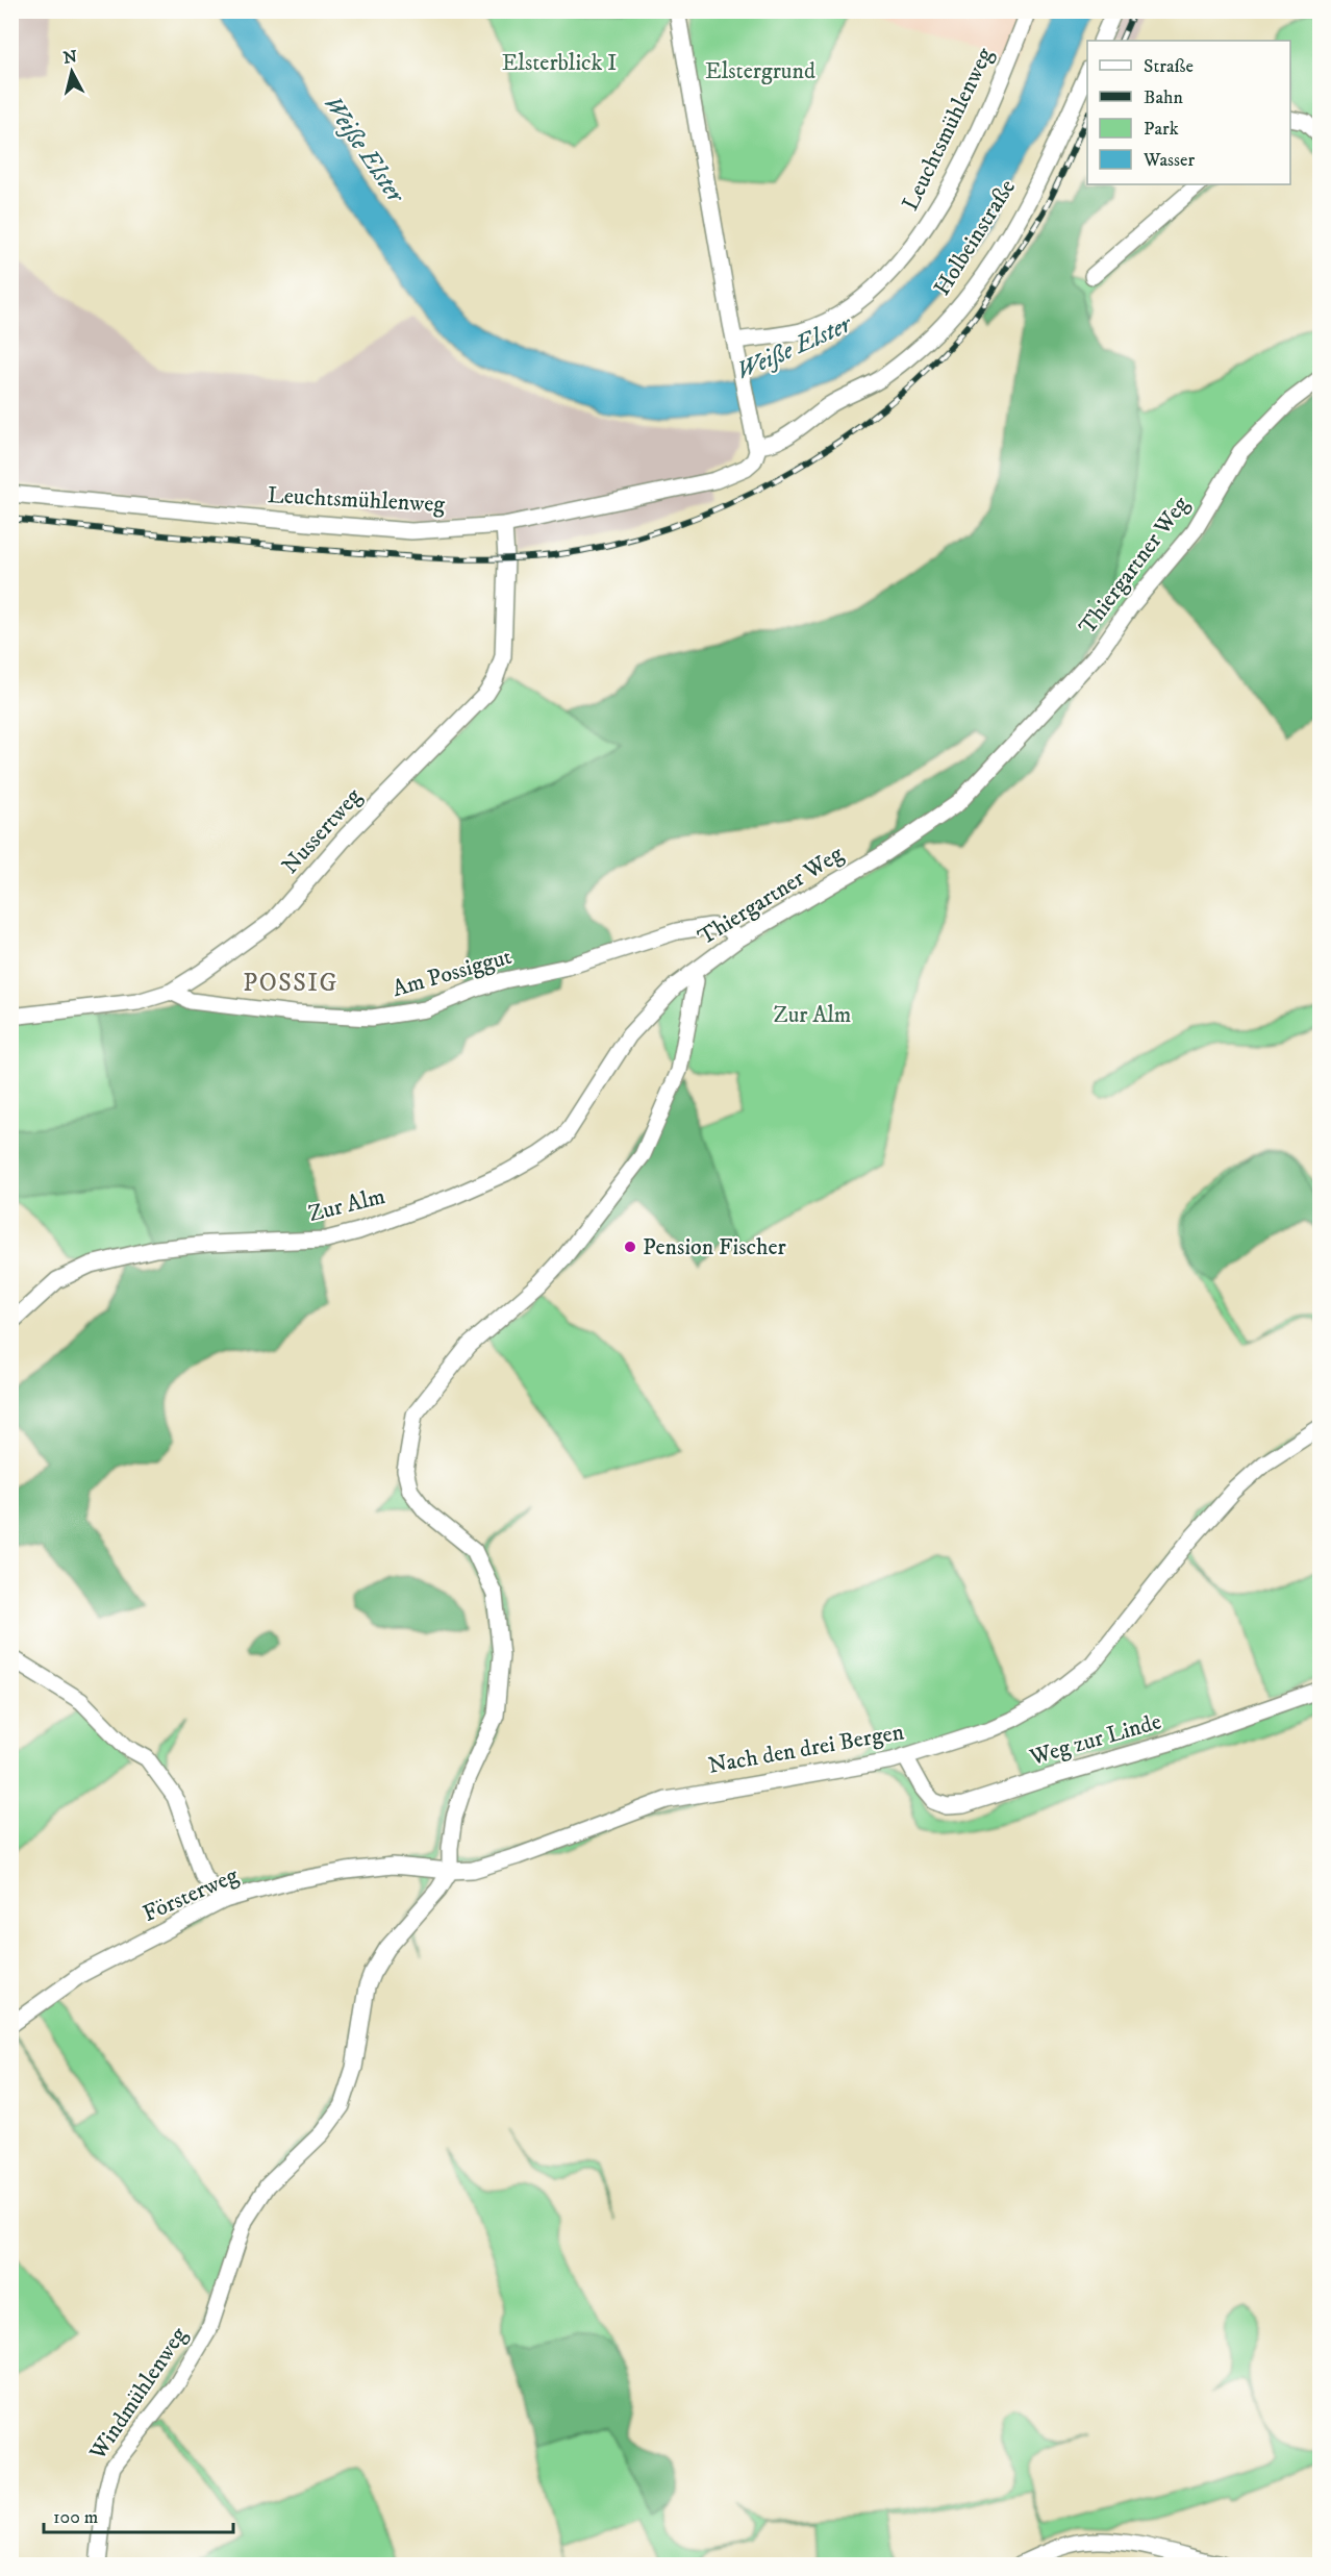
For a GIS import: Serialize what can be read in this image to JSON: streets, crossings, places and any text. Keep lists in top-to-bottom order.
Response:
{
  "streets": {
    "street": [
      "Leuchtsmühlenweg",
      "Holbeinstraße",
      "Thiergartner Weg",
      "Nussertweg",
      "Am Possiggut",
      "Zur Alm",
      "Weg zur Linde",
      "Nach den drei Bergen",
      "Försterweg",
      "Windmühlenweg"
    ]
  },
  "crossings": [
    ["Leuchtsmühlenweg", "Holbeinstraße"],
    ["Leuchtsmühlenweg", "Nussertweg"],
    ["Thiergartner Weg", "Am Possiggut"],
    ["Thiergartner Weg", "Zur Alm"],
    ["Thiergartner Weg", "Nach den drei Bergen"],
    ["Thiergartner Weg", "Försterweg"],
    ["Thiergartner Weg", "Windmühlenweg"],
    ["Nussertweg", "Am Possiggut"],
    ["Weg zur Linde", "Nach den drei Bergen"],
    ["Nach den drei Bergen", "Försterweg"],
    ["Nach den drei Bergen", "Windmühlenweg"],
    ["Försterweg", "Windmühlenweg"]
  ],
  "districts": ["POSSIG"],
  "water": ["Weiße Elster"],
  "parks": ["Elsterblick I", "Elstergrund", "Zur Alm"],
  "places": ["Pension Fischer"],
  "legend": [
    "Straße",
    "Bahn",
    "Park",
    "Wasser"
  ],
  "scale_bar": "100 m",
  "north": "top"
}
